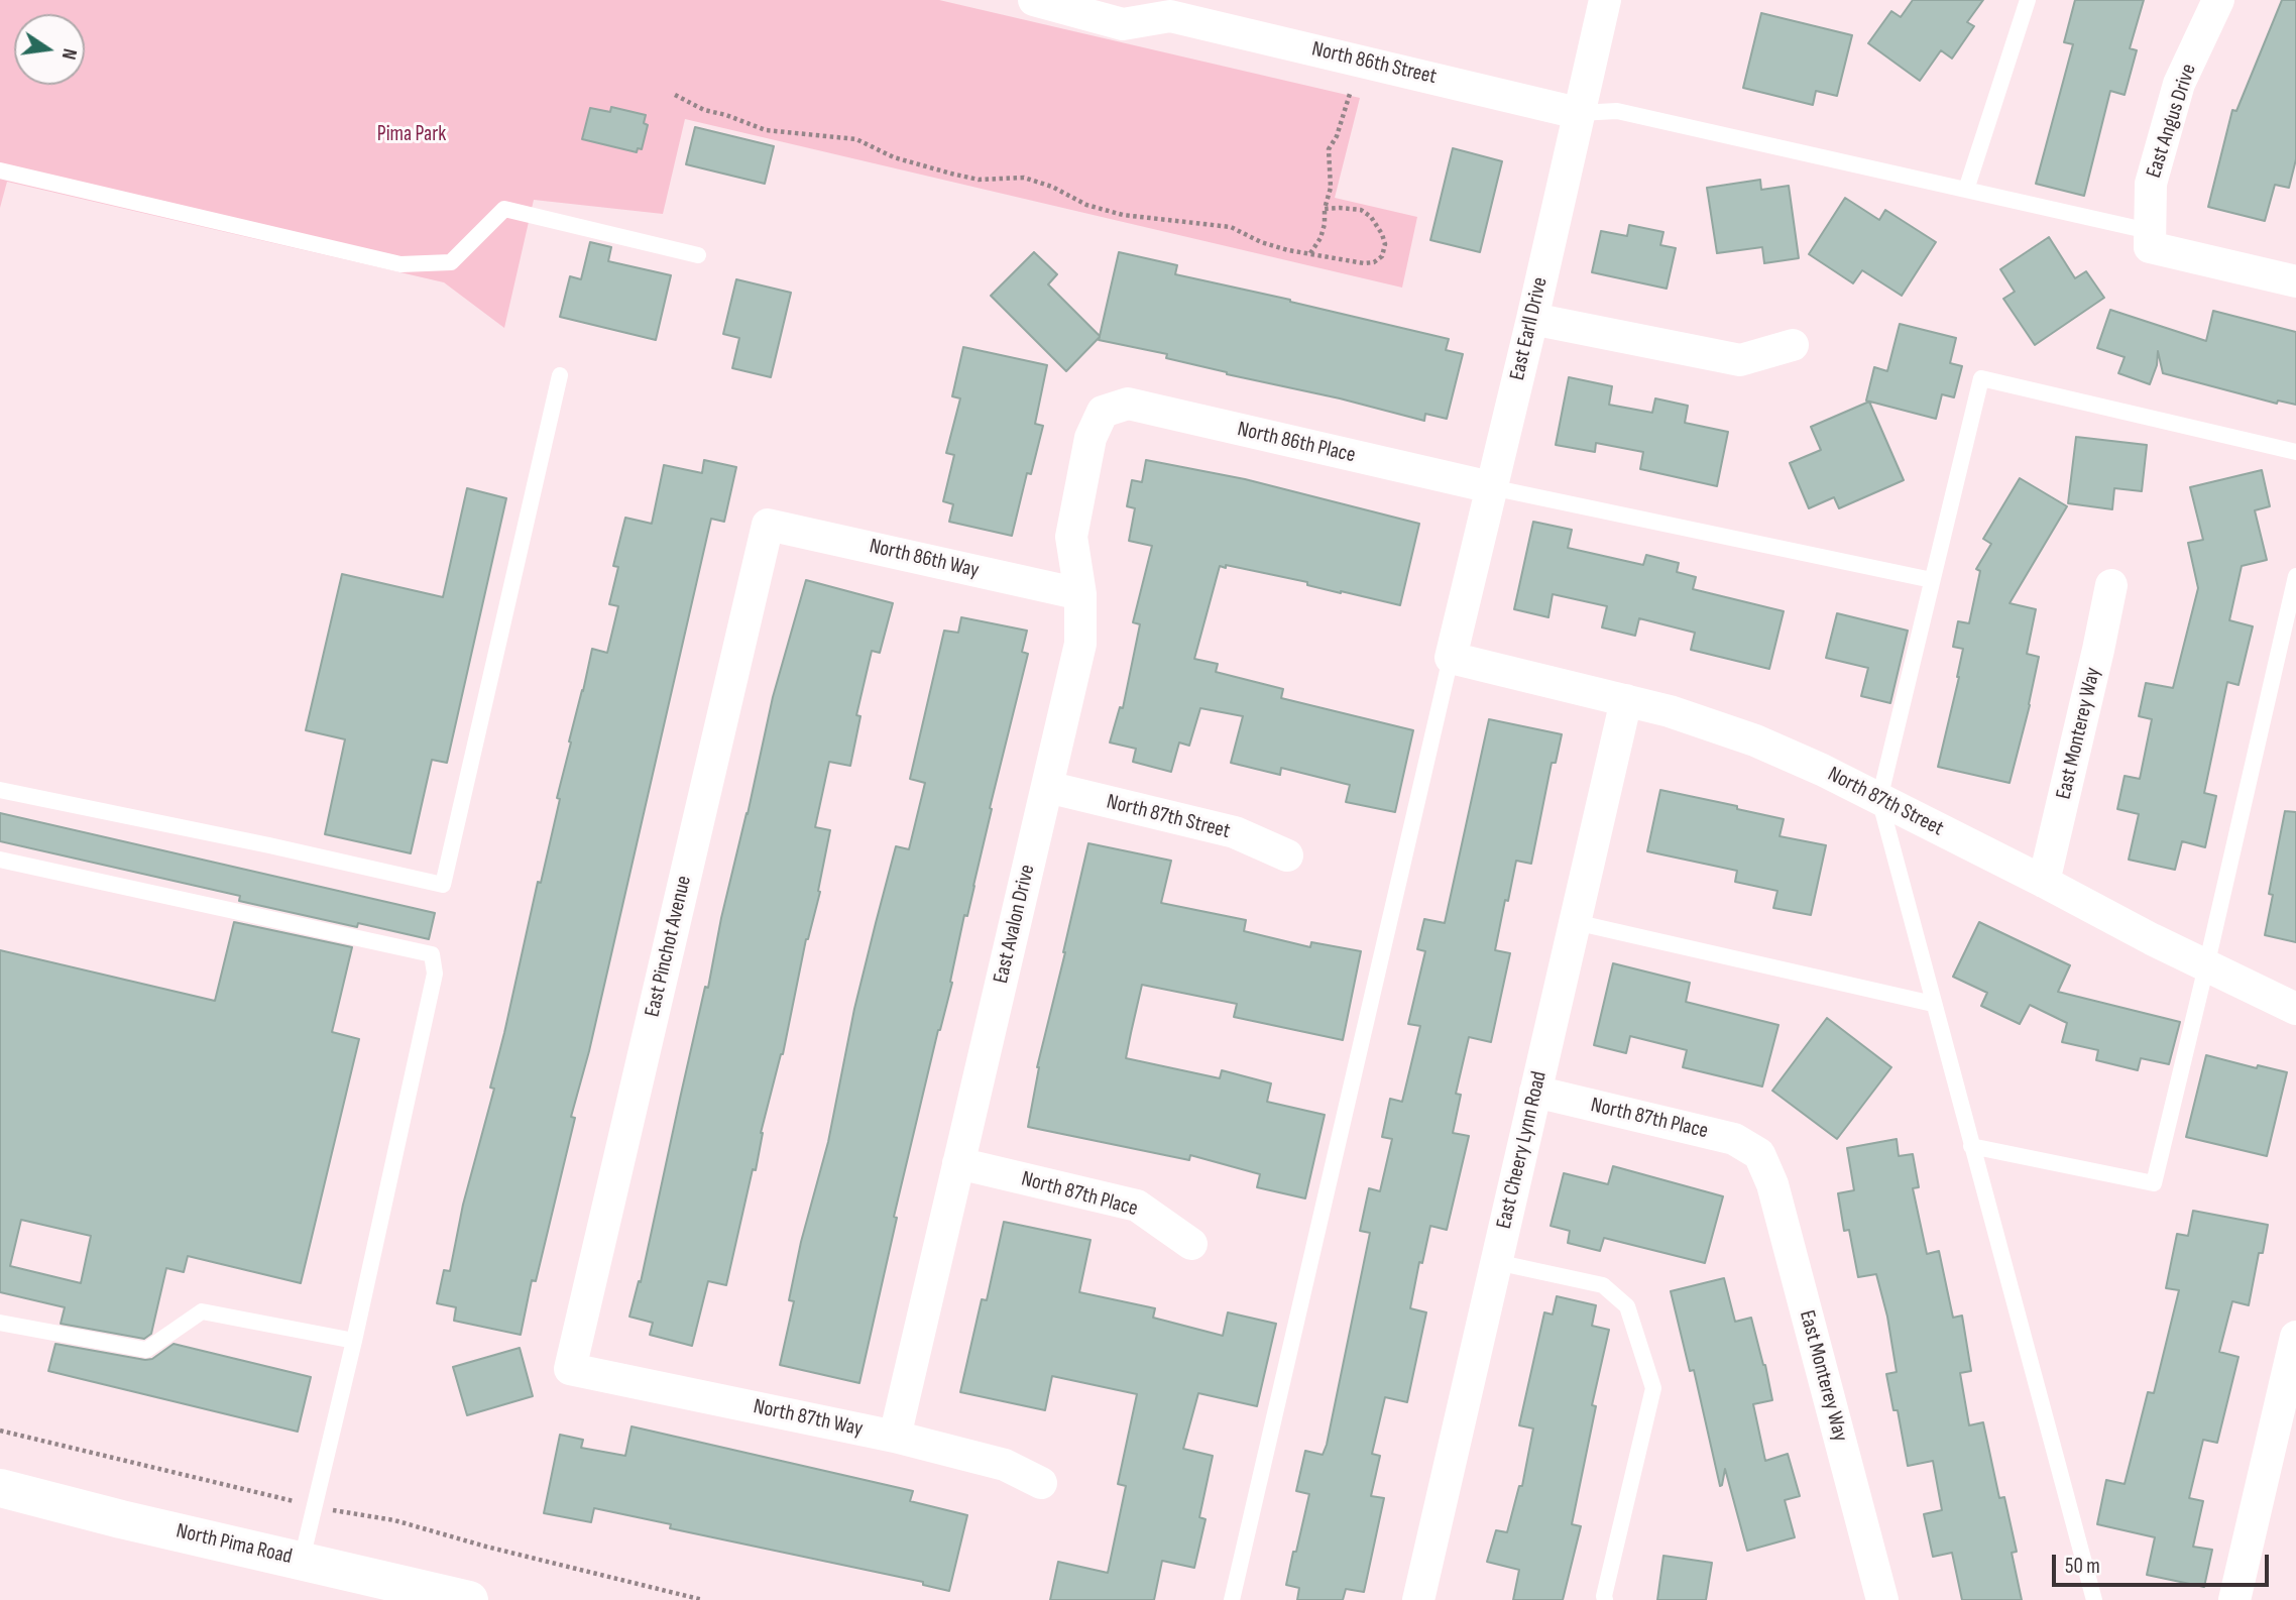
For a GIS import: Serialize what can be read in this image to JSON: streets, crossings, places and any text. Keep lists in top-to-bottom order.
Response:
{
  "streets": {
    "main road": ["North Pima Road"],
    "street": [
      "North 86th Street",
      "East Angus Drive",
      "East Earll Drive",
      "North 86th Place",
      "North 86th Way",
      "East Monterey Way",
      "North 87th Street",
      "East Avalon Drive",
      "East Pinchot Avenue",
      "North 87th Place",
      "East Cheery Lynn Road",
      "North 87th Way"
    ]
  },
  "crossings": [
    ["North 86th Street", "East Earll Drive"],
    ["East Earll Drive", "North 86th Place"],
    ["East Earll Drive", "North 87th Street"],
    ["North 86th Place", "East Avalon Drive"],
    ["North 86th Way", "East Avalon Drive"],
    ["North 86th Way", "East Pinchot Avenue"],
    ["East Monterey Way", "North 87th Street"],
    ["East Monterey Way", "North 87th Place"],
    ["North 87th Street", "East Avalon Drive"],
    ["North 87th Street", "East Cheery Lynn Road"],
    ["East Avalon Drive", "North 87th Place"],
    ["East Avalon Drive", "North 87th Way"],
    ["East Pinchot Avenue", "North 87th Way"],
    ["North 87th Place", "East Cheery Lynn Road"]
  ],
  "parks": ["Pima Park"],
  "scale_bar": "50 m",
  "north": "right"
}
